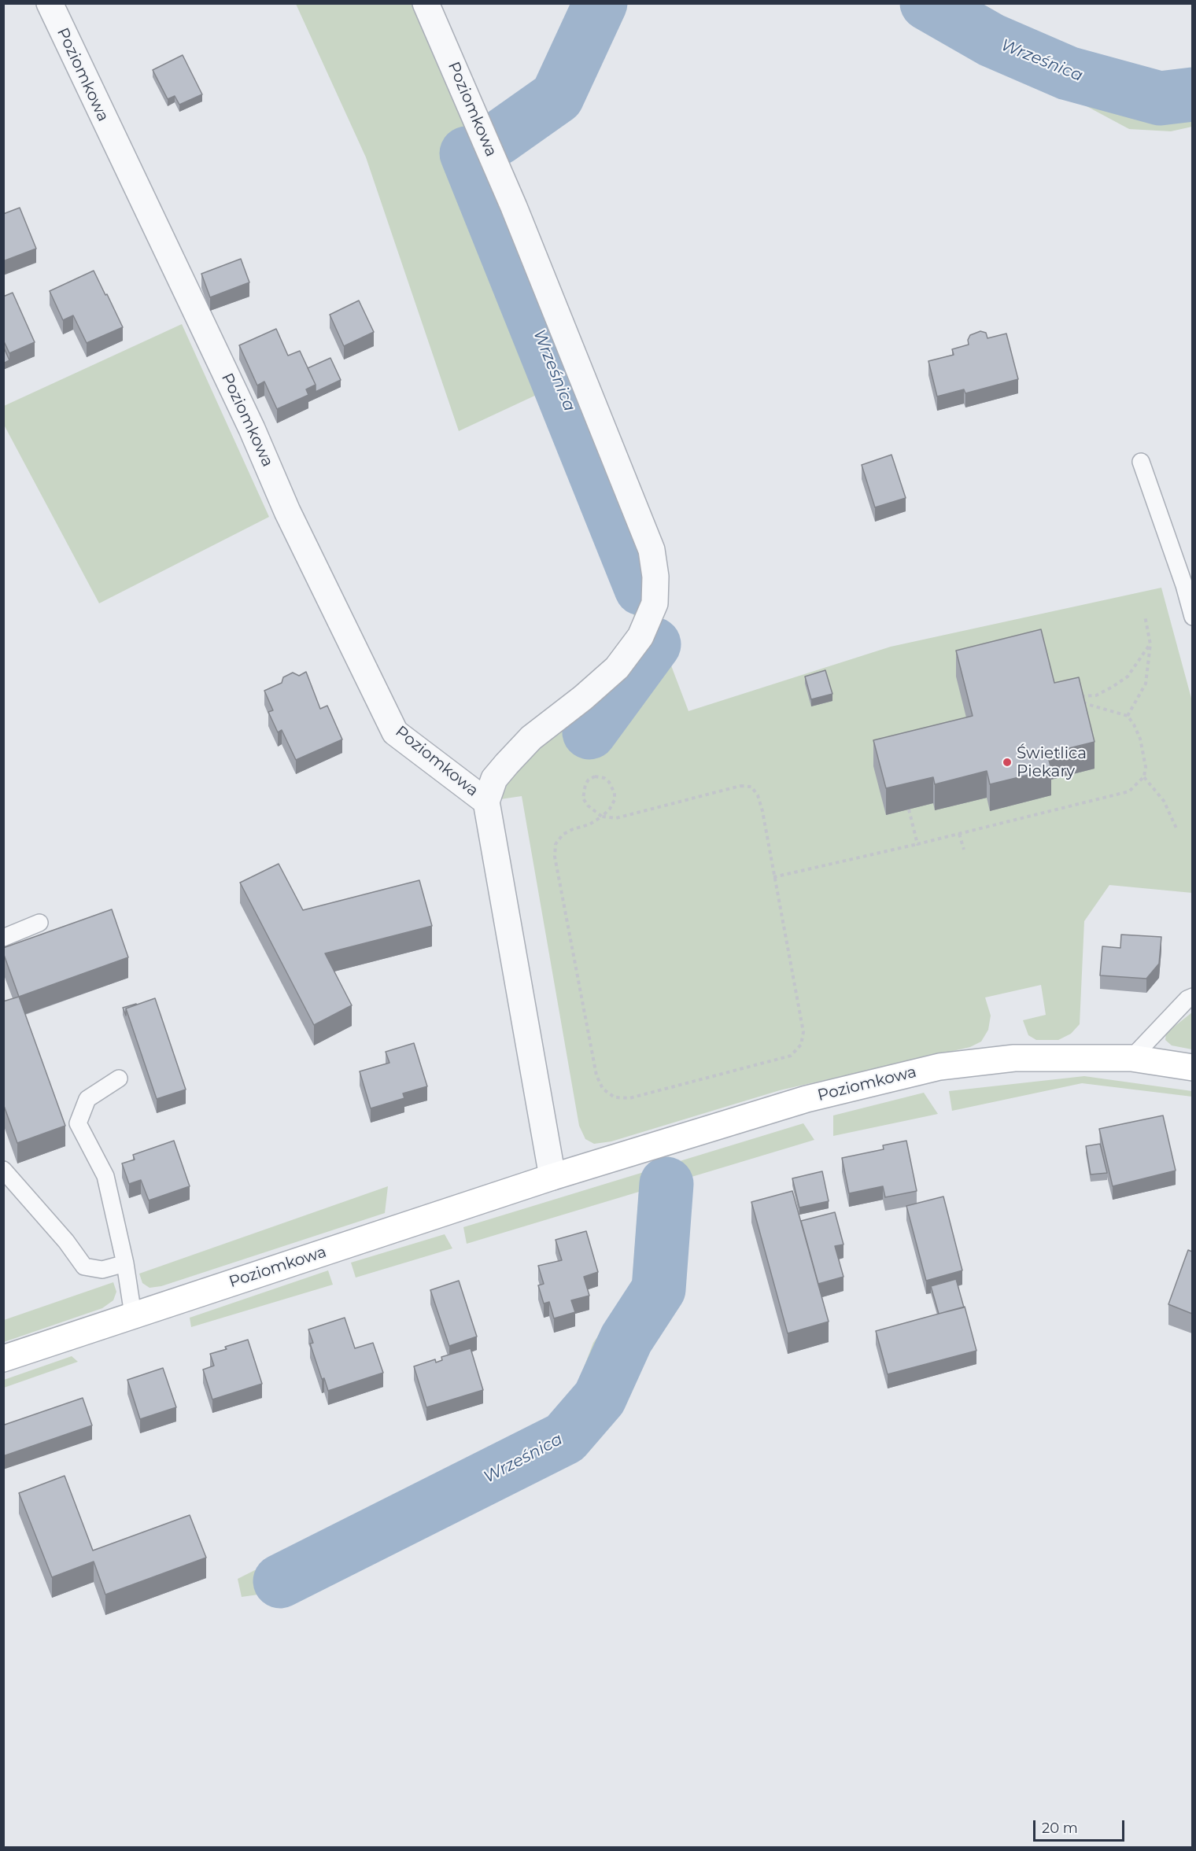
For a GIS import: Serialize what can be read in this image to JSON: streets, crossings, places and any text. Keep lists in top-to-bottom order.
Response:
{
  "streets": {
    "street": ["Poziomkowa"]
  },
  "water": ["Wrześnica"],
  "places": ["Świetlica Piekary"],
  "scale_bar": "20 m"
}
